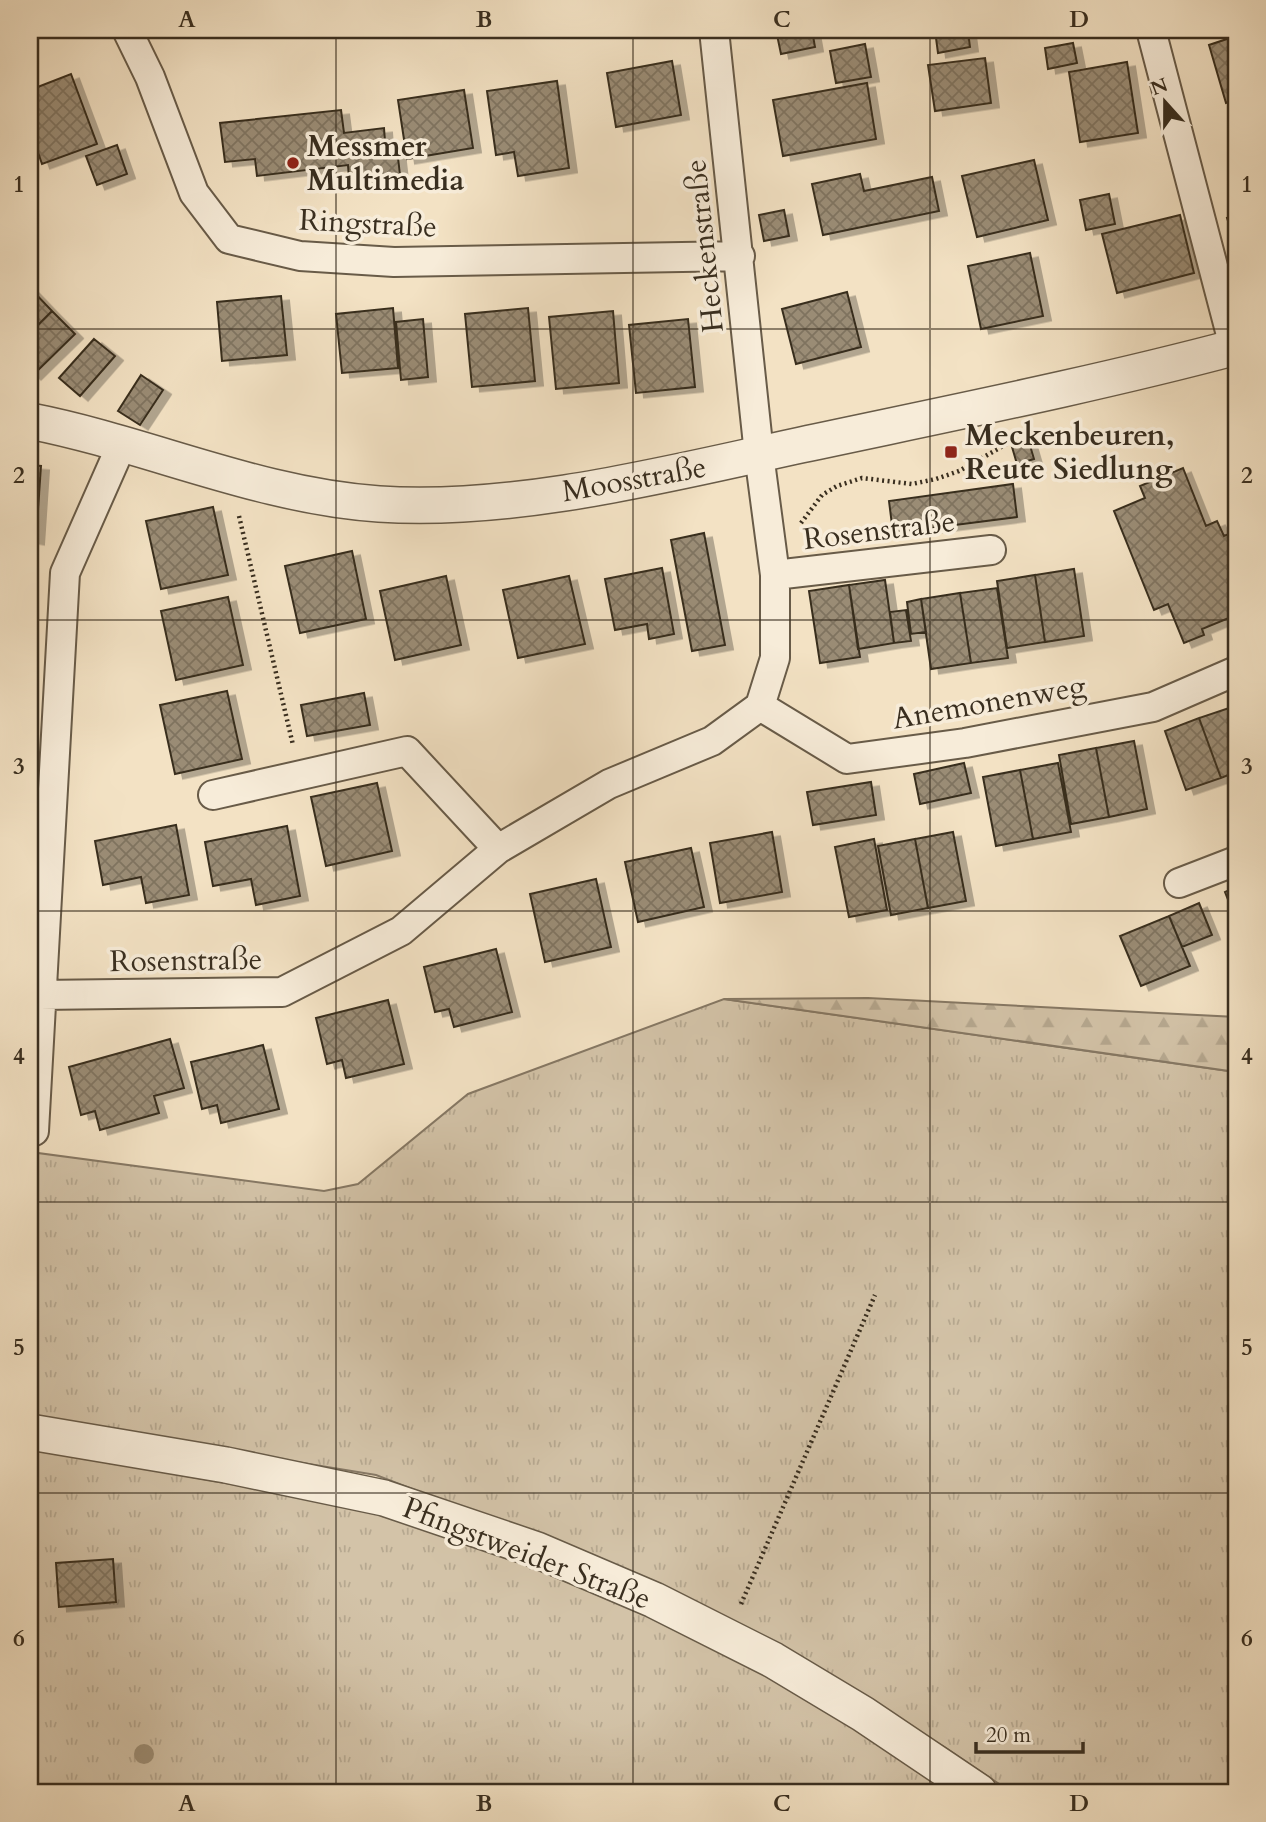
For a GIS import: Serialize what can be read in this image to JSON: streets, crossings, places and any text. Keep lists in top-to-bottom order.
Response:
{
  "streets": {
    "street": [
      "Ringstraße",
      "Heckenstraße",
      "Moosstraße",
      "Rosenstraße",
      "Anemonenweg",
      "Pfingstweider Straße"
    ]
  },
  "crossings": [
    ["Ringstraße", "Heckenstraße"],
    ["Heckenstraße", "Moosstraße"],
    ["Heckenstraße", "Rosenstraße"],
    ["Moosstraße", "Rosenstraße"],
    ["Rosenstraße", "Anemonenweg"]
  ],
  "places": {
    "other": ["Messmer Multimedia"],
    "transit": ["Meckenbeuren, Reute Siedlung"]
  },
  "scale_bar": "20 m",
  "north": "top",
  "grid": {
    "columns": [
      "A",
      "B",
      "C",
      "D"
    ],
    "rows": [
      "1",
      "2",
      "3",
      "4",
      "5",
      "6"
    ]
  }
}
